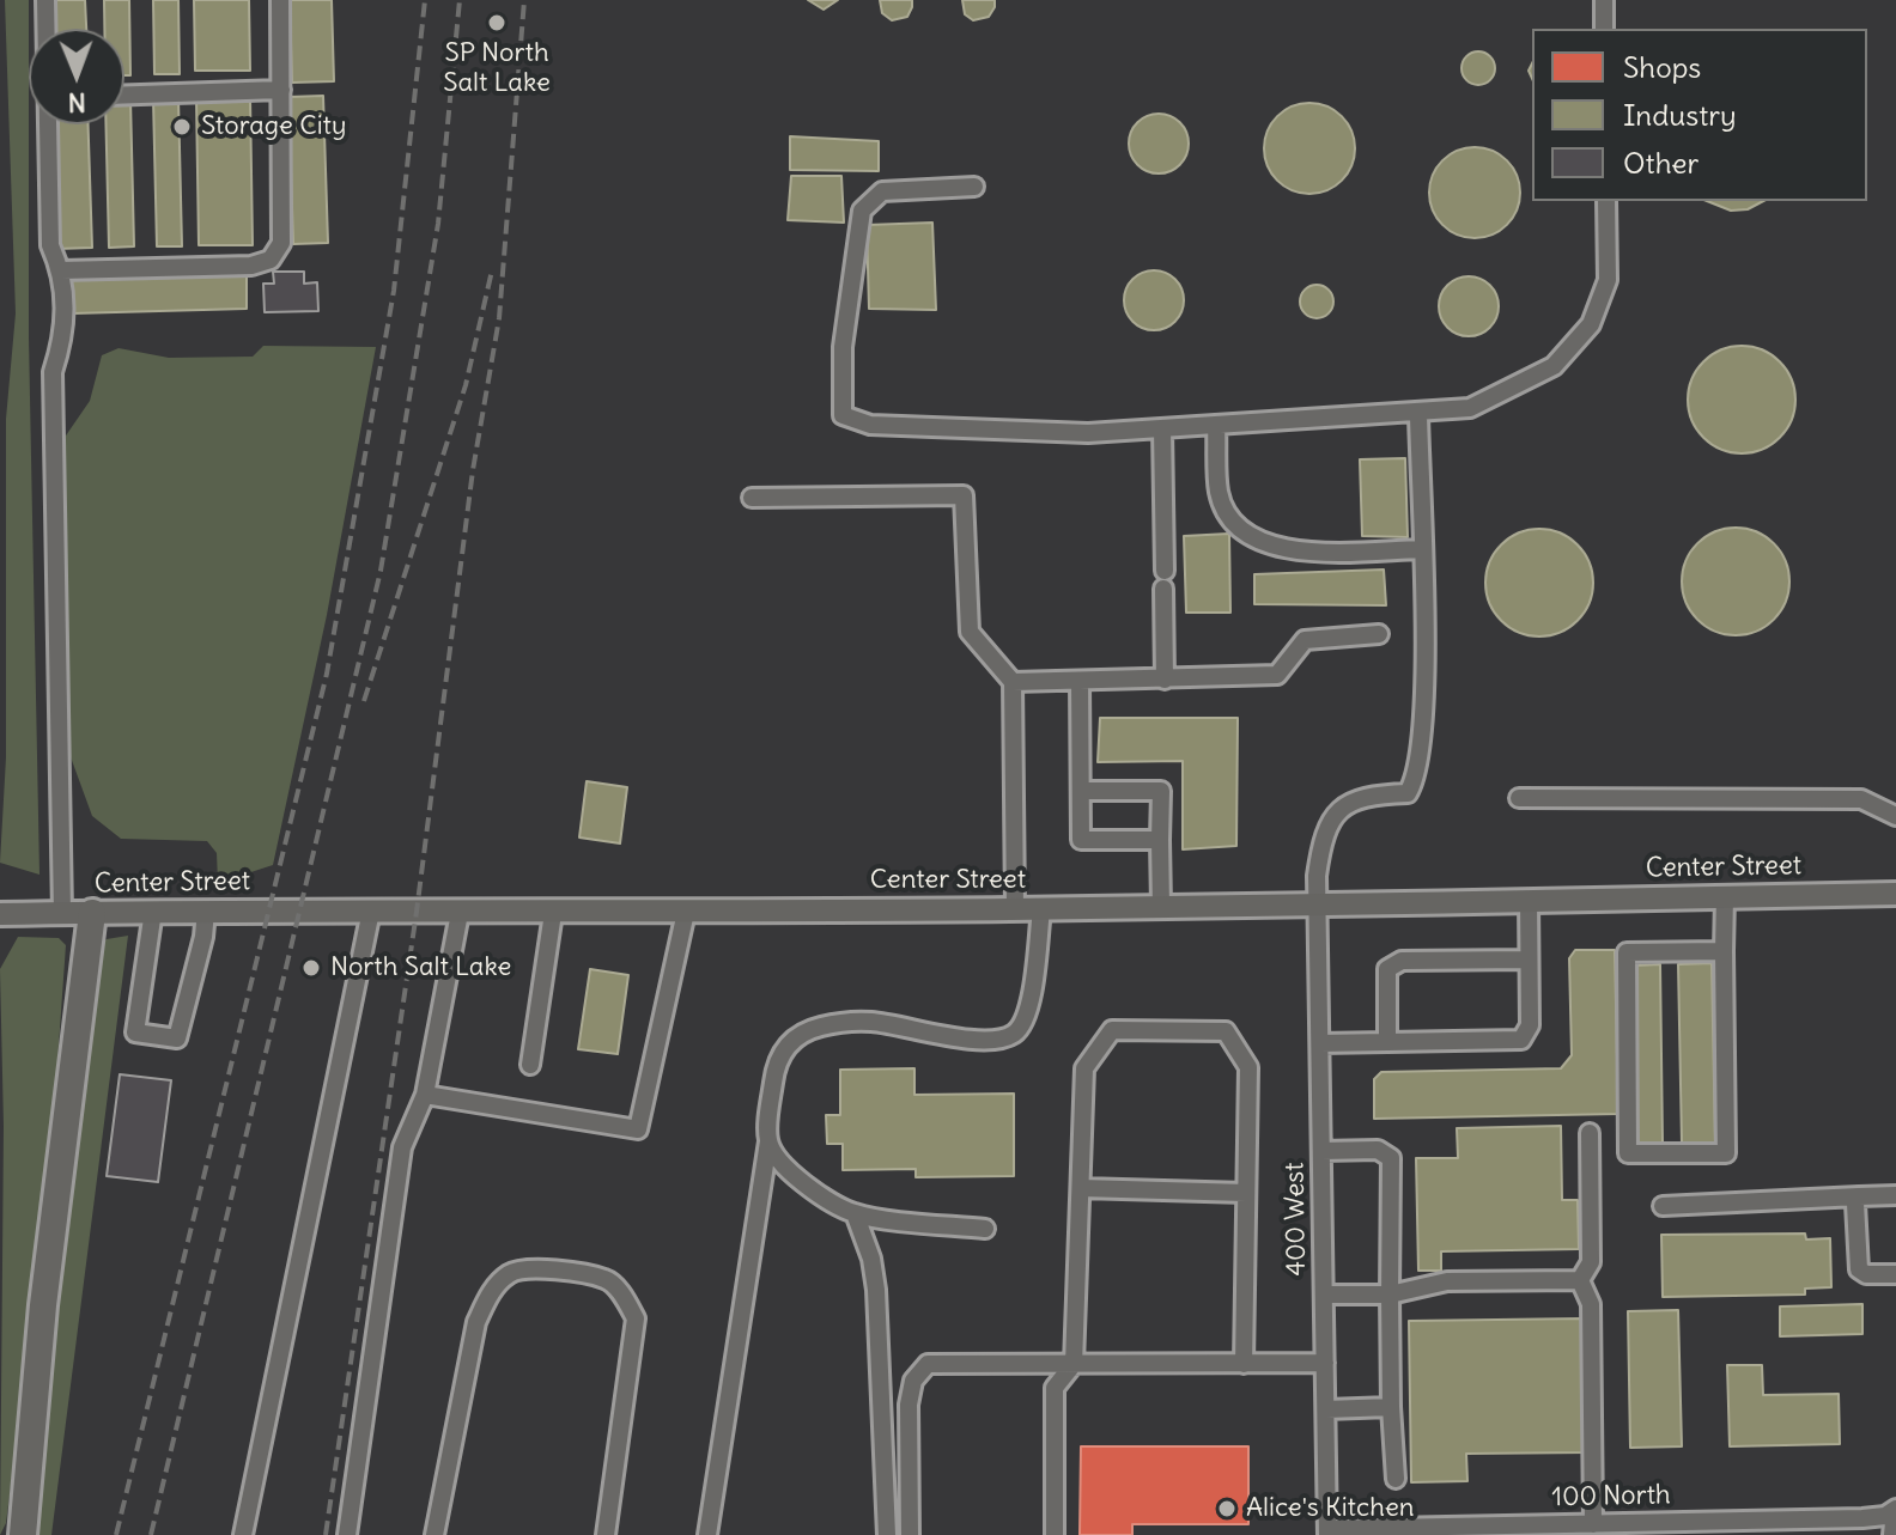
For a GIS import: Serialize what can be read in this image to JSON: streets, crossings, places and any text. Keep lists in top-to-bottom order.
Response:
{
  "streets": {
    "main road": ["Center Street"],
    "street": ["400 West", "100 North"]
  },
  "crossings": [
    ["Center Street", "400 West"],
    ["400 West", "100 North"]
  ],
  "places": [
    "SP North Salt Lake",
    "Storage City",
    "North Salt Lake",
    "Alice's Kitchen"
  ],
  "legend": ["Shops", "Industry", "Other"],
  "north": "bottom"
}
